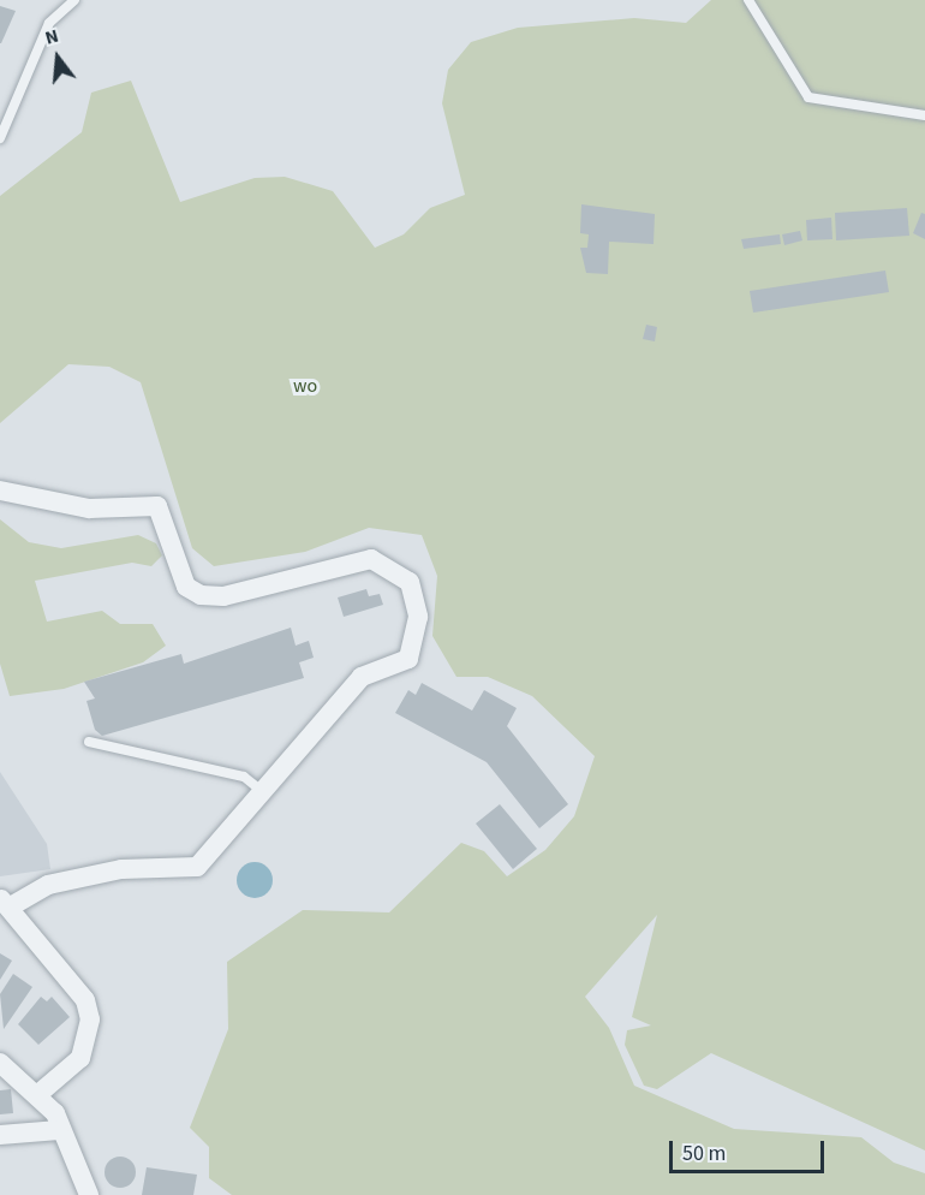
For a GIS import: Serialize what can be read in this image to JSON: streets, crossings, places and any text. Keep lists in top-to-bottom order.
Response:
{
  "parks": ["wo"],
  "scale_bar": "50 m",
  "north": "top"
}
